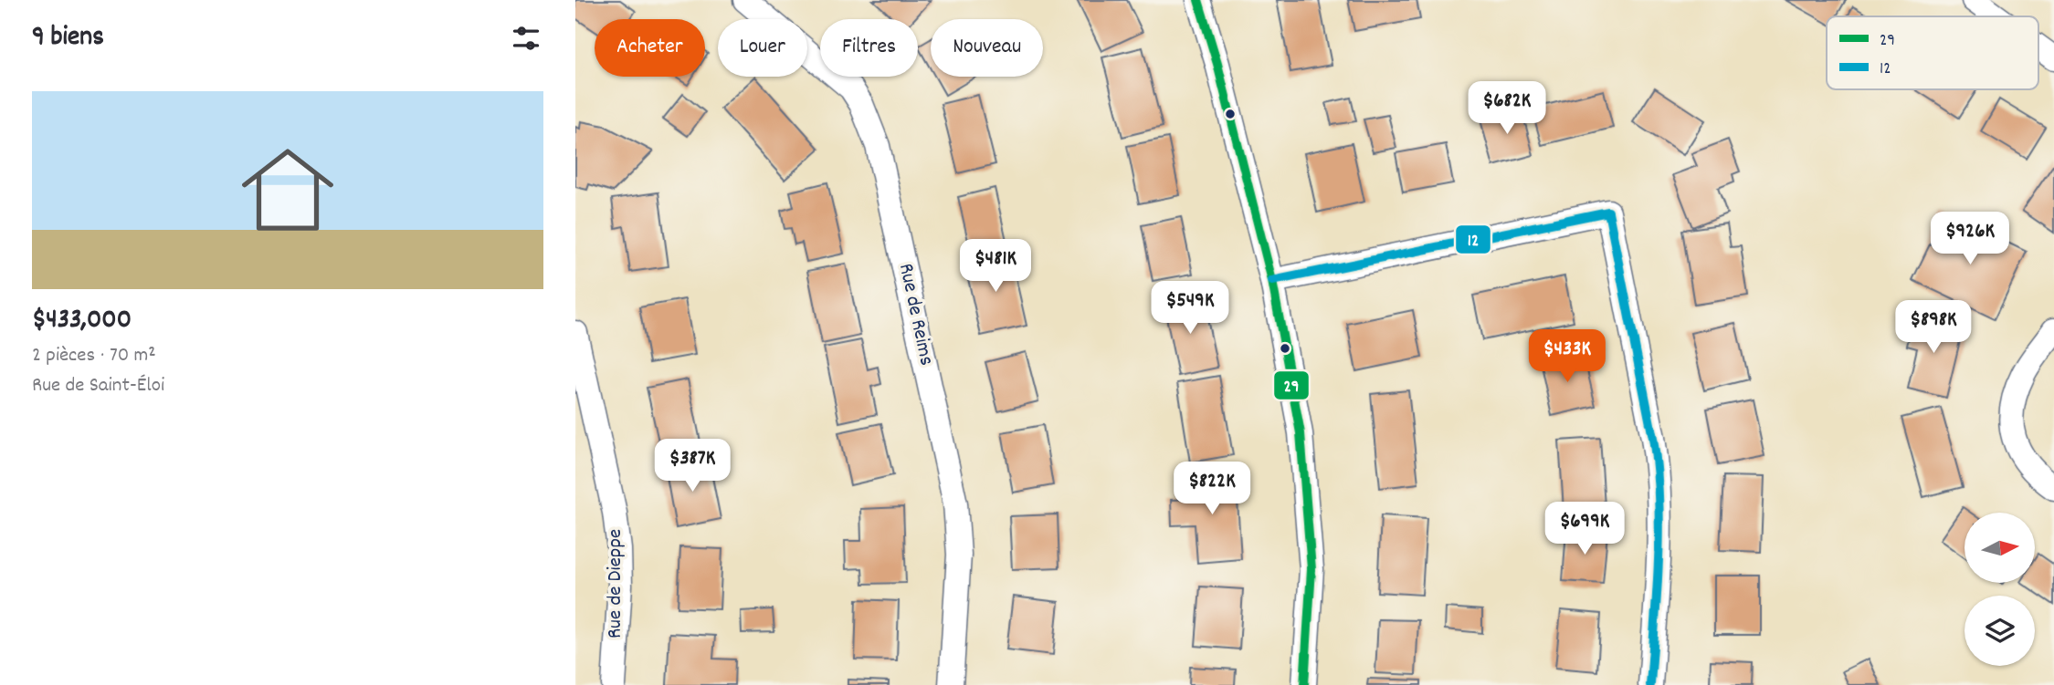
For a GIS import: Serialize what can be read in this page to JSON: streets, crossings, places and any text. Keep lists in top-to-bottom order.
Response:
{
  "streets": {
    "street": ["Rue de Reims", "Rue de Dieppe"]
  },
  "lines": ["transit line 29", "transit line 12"],
  "legend": ["29", "12"],
  "north": "right",
  "page": {
    "heading": "9 biens",
    "chip": [
      "Acheter",
      "Louer",
      "Filtres",
      "Nouveau"
    ],
    "list": [
      {
        "name": "$433,000",
        "note": "2 pièces · 70 m² · Rue de Saint-Éloi"
      }
    ],
    "price": [
      "$682K",
      "$926K",
      "$481K",
      "$549K",
      "$898K",
      "$433K",
      "$387K",
      "$822K",
      "$699K"
    ]
  }
}
